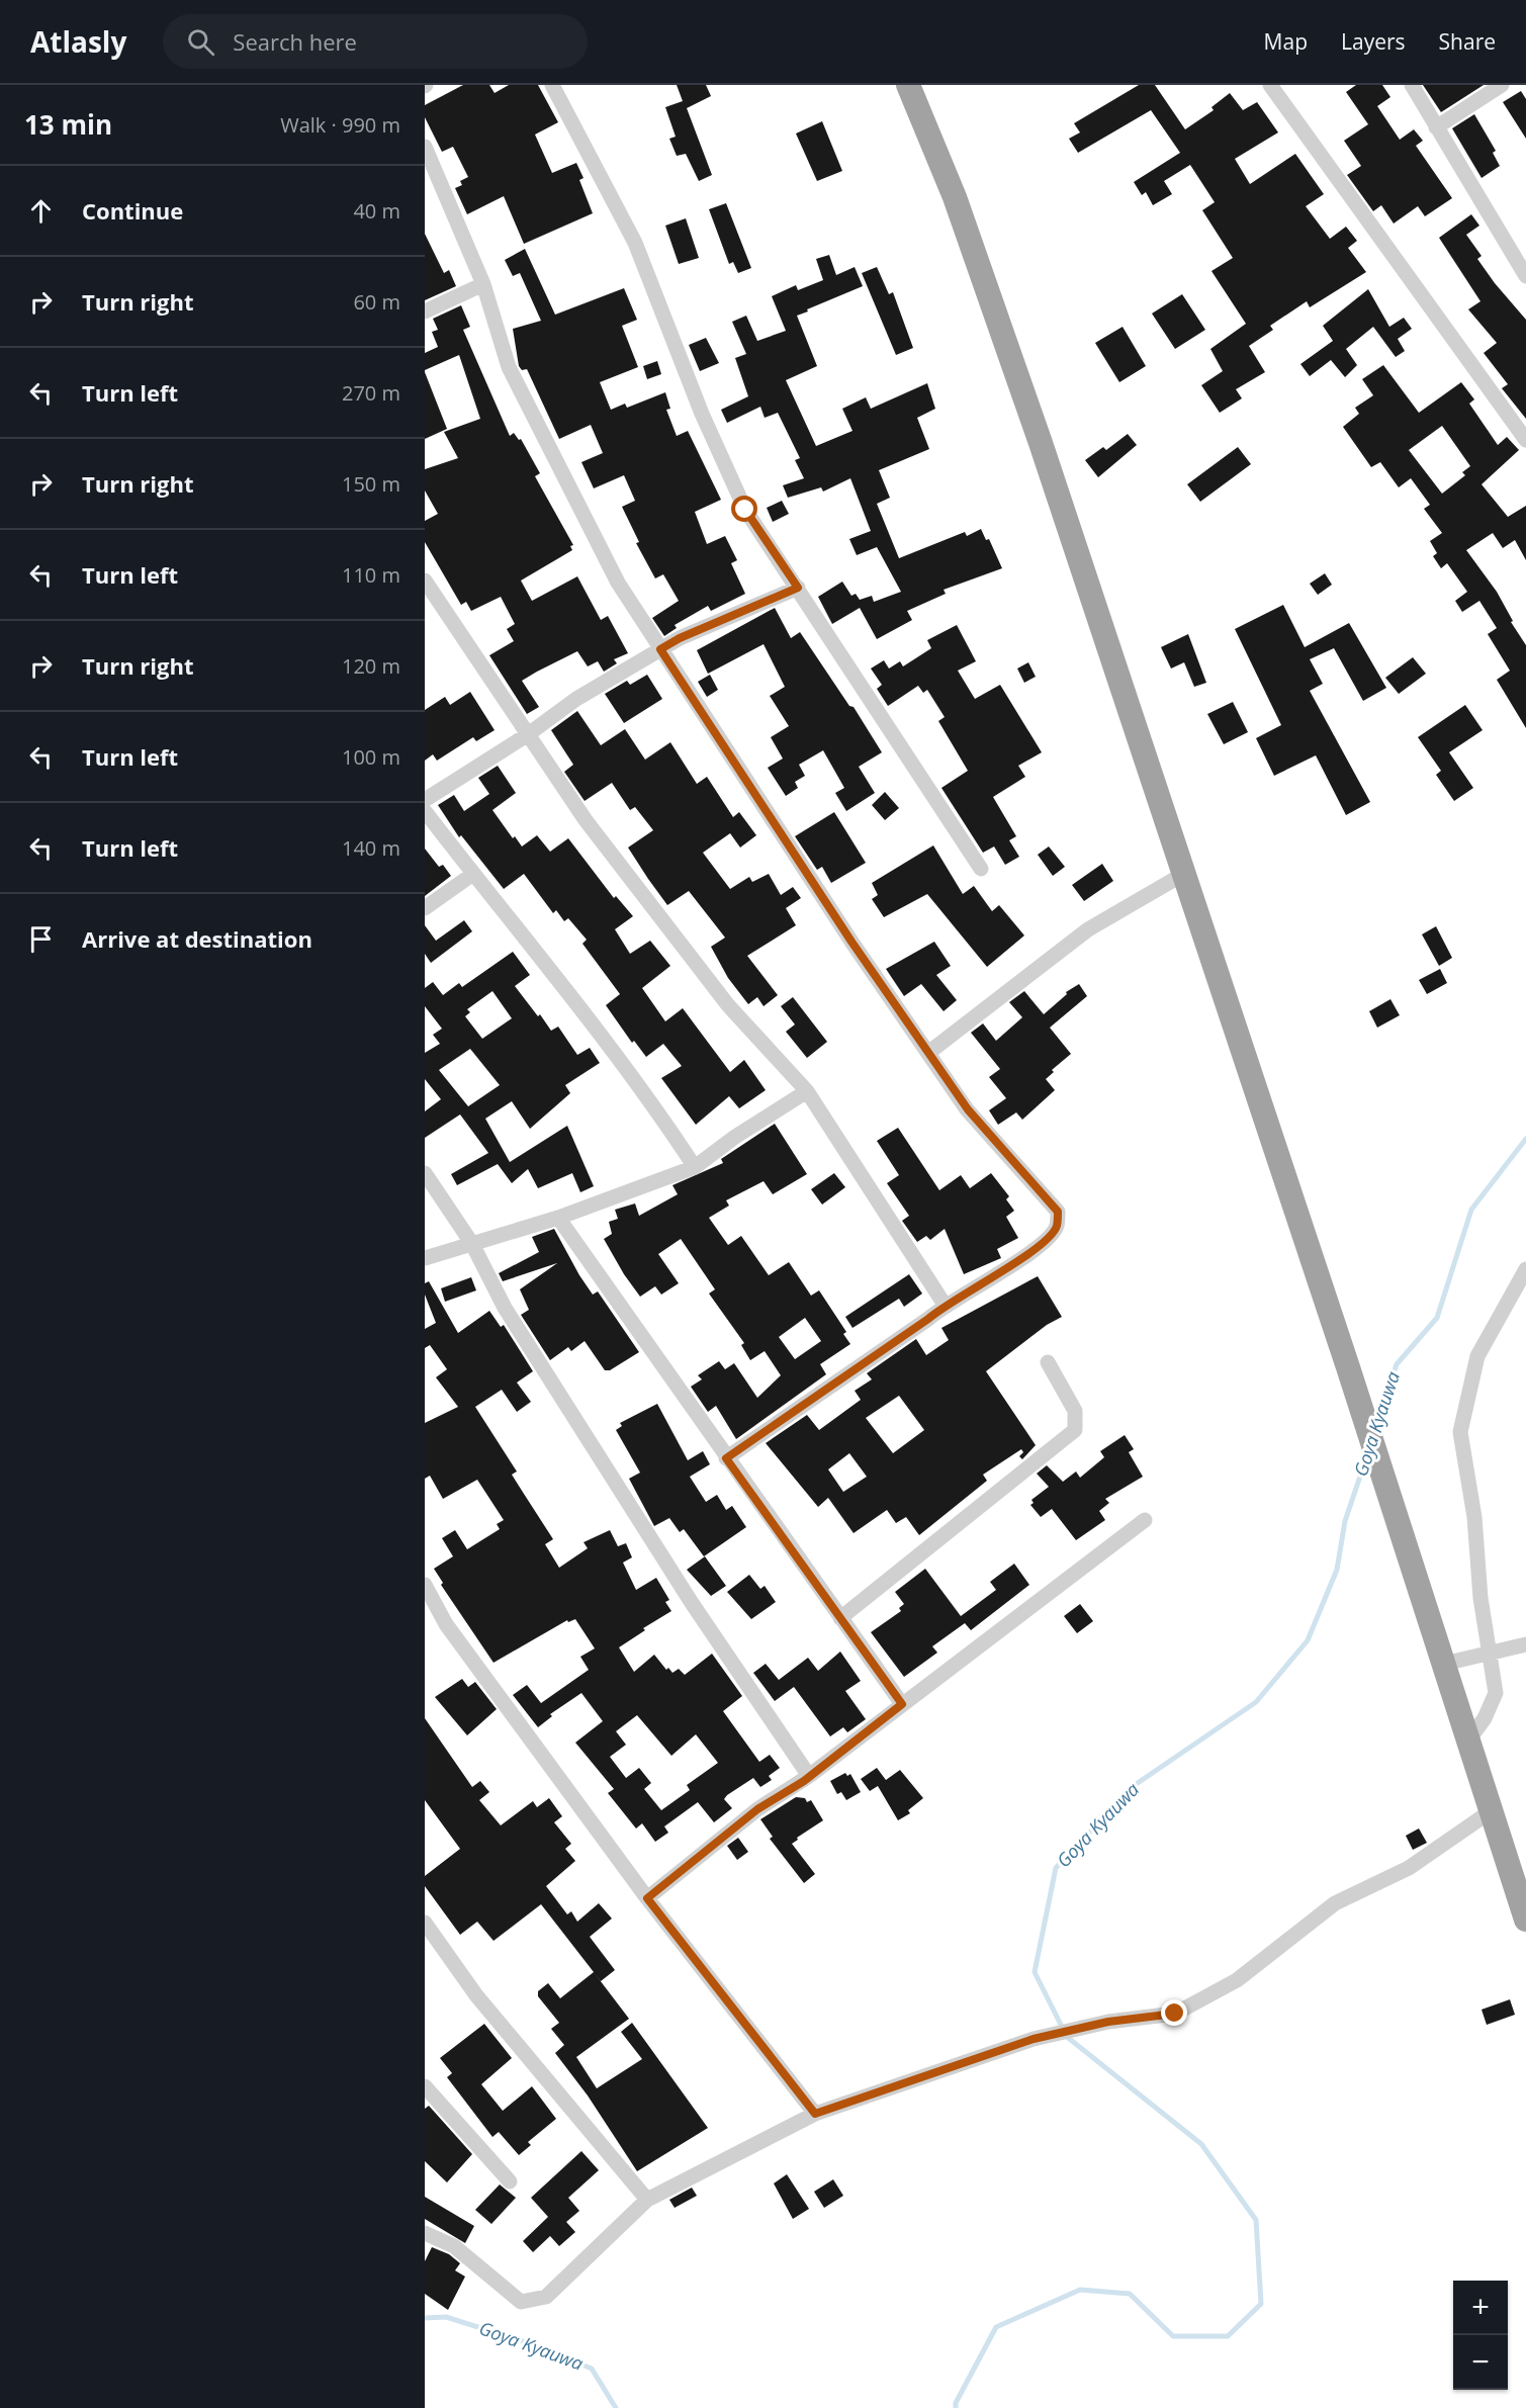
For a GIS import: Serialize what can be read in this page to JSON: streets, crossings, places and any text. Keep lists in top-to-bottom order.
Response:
{
  "water": ["Goya Kyauwa"],
  "page": {
    "header": "Atlasly",
    "search": "Search here",
    "nav": ["Map", "Layers", "Share"],
    "heading": ["13 min", "Walk · 990 m"],
    "list": [
      ["Continue", "40 m"],
      ["Turn right", "60 m"],
      ["Turn left", "270 m"],
      ["Turn right", "150 m"],
      ["Turn left", "110 m"],
      ["Turn right", "120 m"],
      ["Turn left", "100 m"],
      ["Turn left", "140 m"],
      "Arrive at destination"
    ],
    "map_buttons": ["+", "−"]
  }
}
